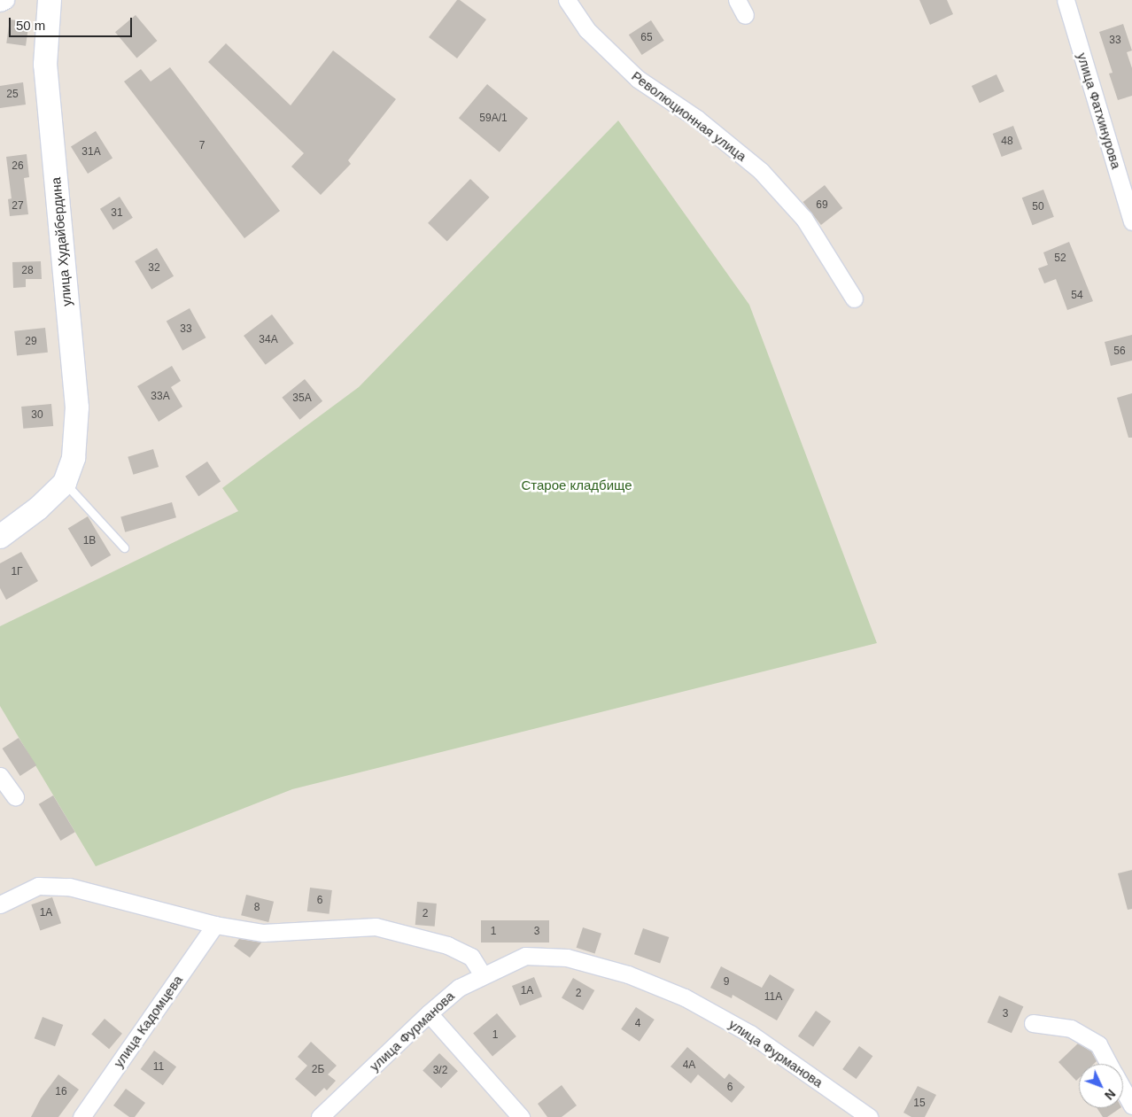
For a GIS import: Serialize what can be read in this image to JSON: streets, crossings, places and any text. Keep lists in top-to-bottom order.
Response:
{
  "streets": {
    "street": [
      "улица Фатхинурова",
      "Революционная улица",
      "улица Худайбердина",
      "улица Кадомцева",
      "улица Фурманова"
    ]
  },
  "parks": ["Старое кладбище"],
  "house_numbers": [
    "65",
    "33",
    "25",
    "59А/1",
    "48",
    "7",
    "31А",
    "26",
    "69",
    "27",
    "50",
    "31",
    "52",
    "32",
    "28",
    "54",
    "33",
    "34А",
    "29",
    "56",
    "33А",
    "35А",
    "30",
    "1В",
    "1Г",
    "6",
    "8",
    "1А",
    "2",
    "1",
    "3",
    "9",
    "1А",
    "2",
    "11А",
    "3",
    "4",
    "1",
    "4А",
    "11",
    "2Б",
    "3/2",
    "6",
    "16",
    "15"
  ],
  "scale_bar": "50 m",
  "north": "bottom right"
}
